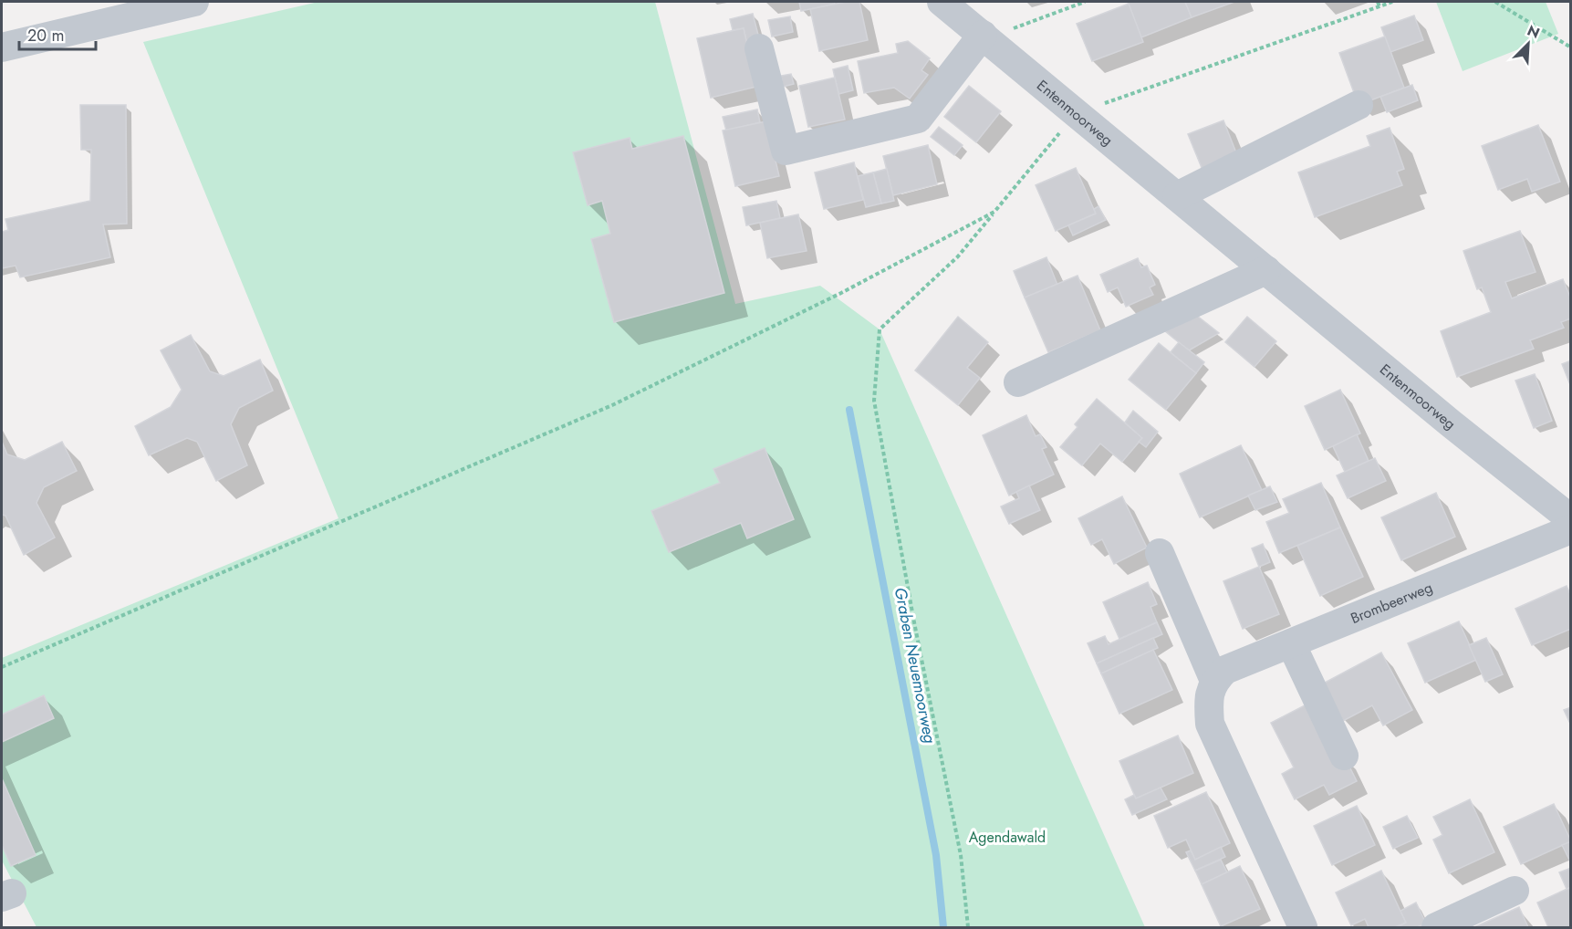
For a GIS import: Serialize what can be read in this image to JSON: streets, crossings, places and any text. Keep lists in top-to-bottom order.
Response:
{
  "streets": {
    "street": ["Entenmoorweg", "Brombeerweg"]
  },
  "water": ["Graben Neuemoorweg"],
  "parks": ["Agendawald"],
  "scale_bar": "20 m",
  "north": "top right"
}
